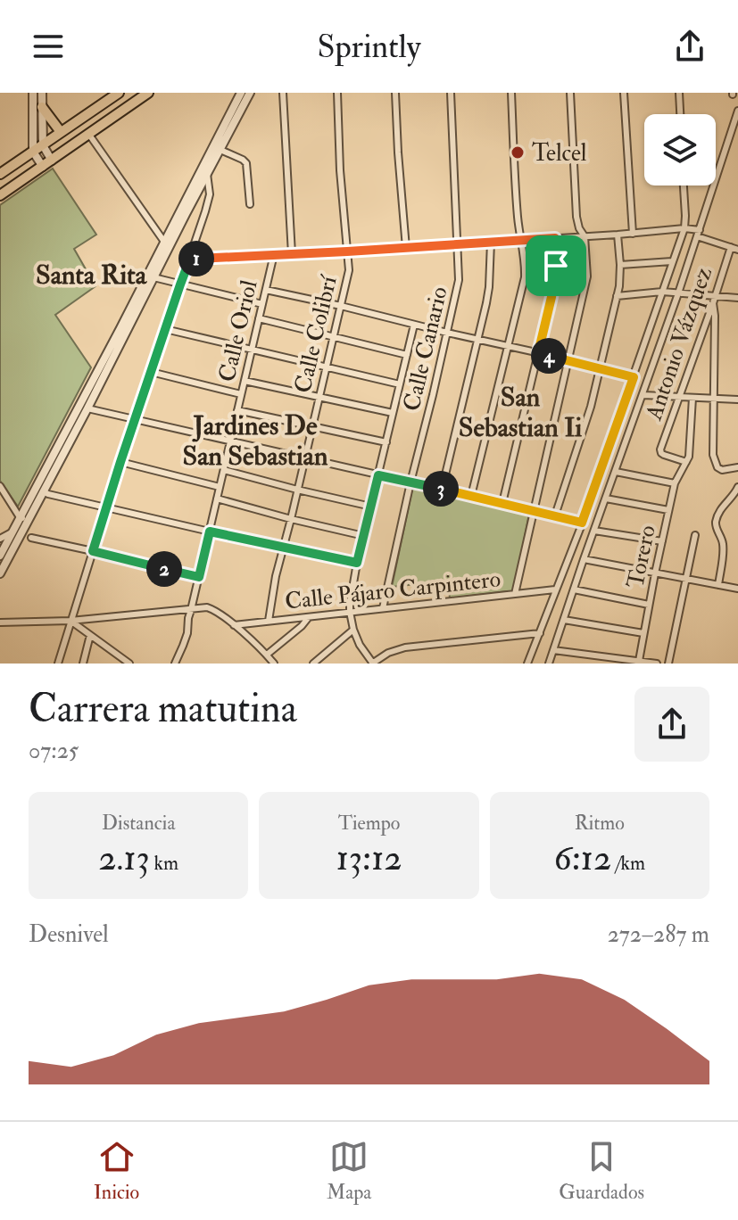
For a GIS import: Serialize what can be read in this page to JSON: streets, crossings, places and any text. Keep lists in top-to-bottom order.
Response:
{
  "streets": {
    "street": [
      "Calle Oriol",
      "Calle Colibrí",
      "Antonio Vázquez",
      "Calle Canario",
      "Torero",
      "Calle Pájaro Carpintero"
    ]
  },
  "crossings": [
    ["Calle Colibrí", "Calle Pájaro Carpintero"],
    ["Antonio Vázquez", "Torero"],
    ["Calle Canario", "Calle Pájaro Carpintero"]
  ],
  "districts": ["Santa Rita", "San Sebastian Ii", "Jardines De San Sebastian"],
  "places": ["Telcel"],
  "page": {
    "header": "Sprintly",
    "pins": [
      "1",
      "4",
      "3",
      "2"
    ],
    "heading": ["Carrera matutina", "07:25"],
    "stats": [
      ["Distancia", "2.13 km"],
      ["Tiempo", "13:12"],
      ["Ritmo", "6:12 /km"]
    ],
    "chart": ["Desnivel", "272–287 m"],
    "tabs": ["Inicio", "Mapa", "Guardados"]
  }
}
